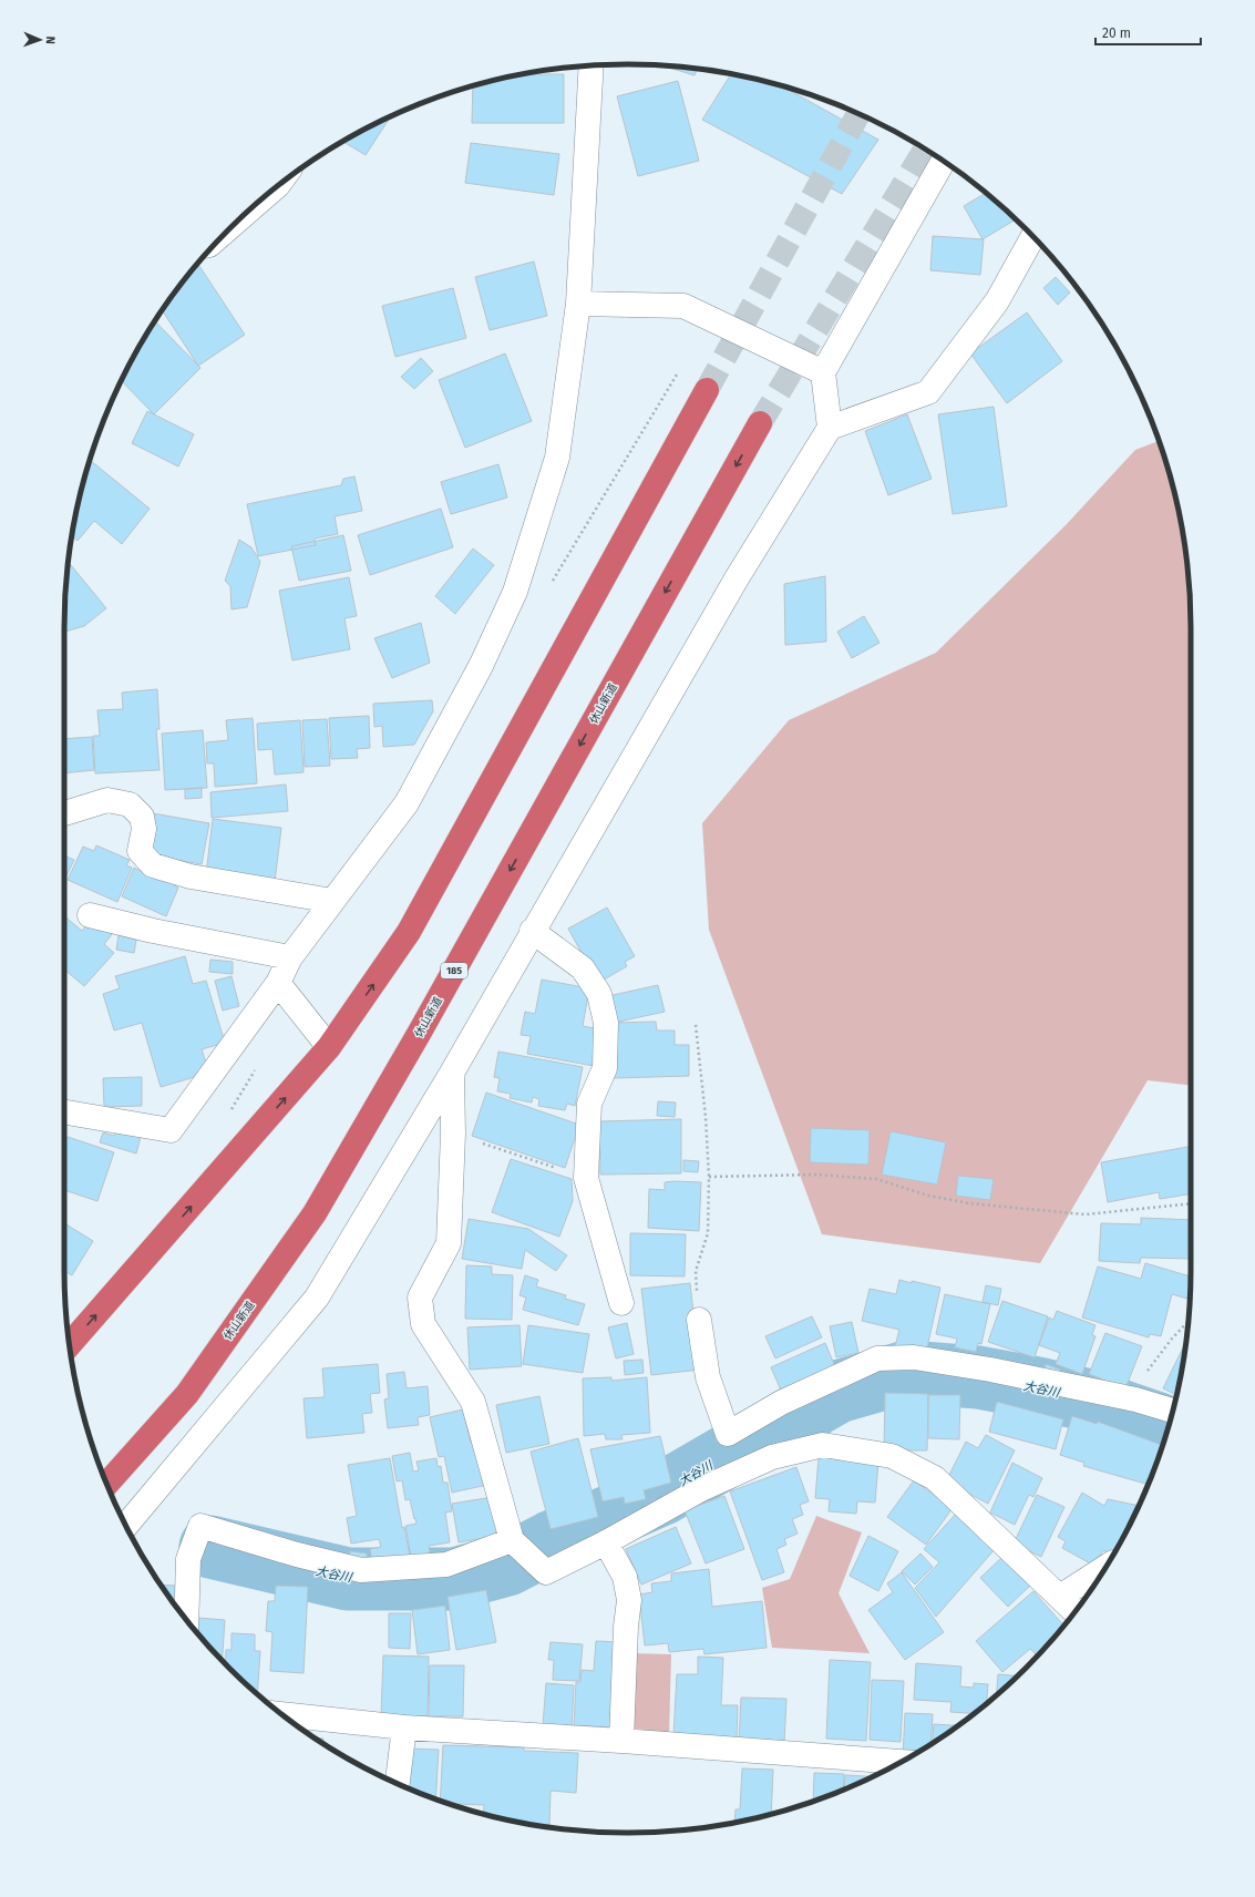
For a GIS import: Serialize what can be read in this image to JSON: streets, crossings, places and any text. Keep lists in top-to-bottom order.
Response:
{
  "streets": {
    "highway": ["休山新道", "185"]
  },
  "water": ["大谷川"],
  "scale_bar": "20 m",
  "north": "right"
}
